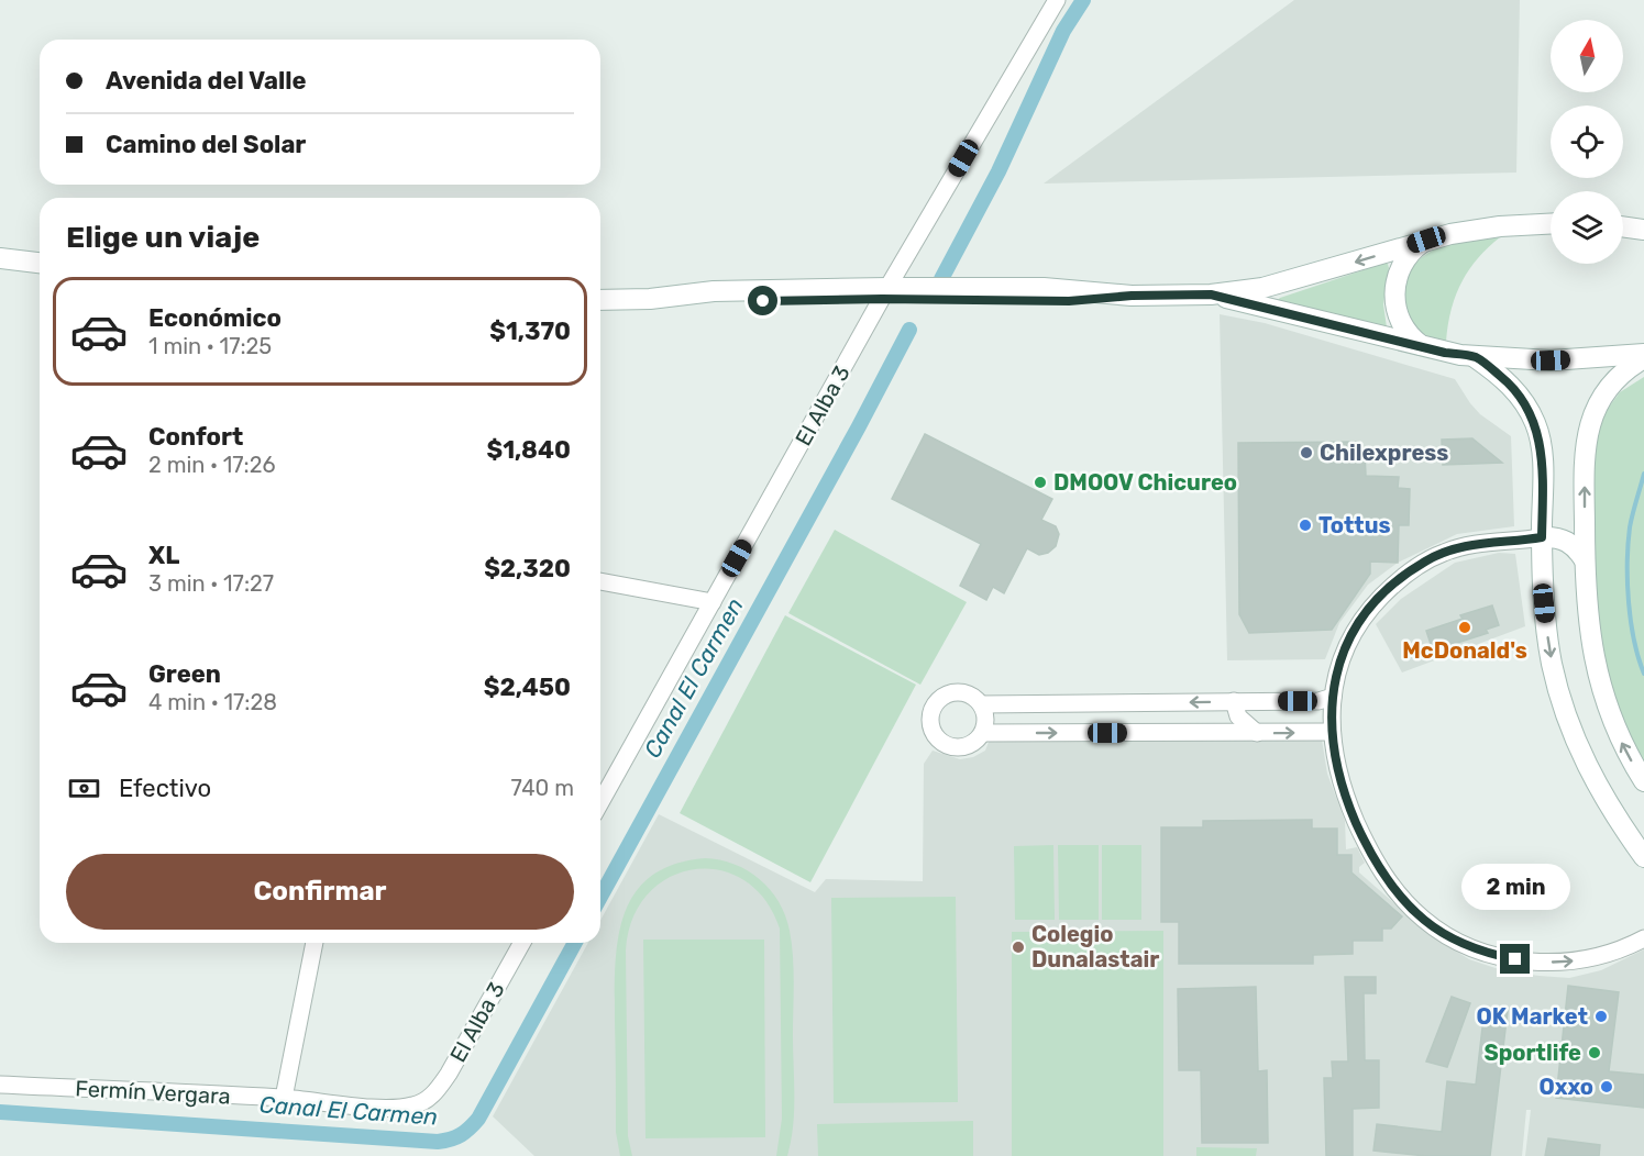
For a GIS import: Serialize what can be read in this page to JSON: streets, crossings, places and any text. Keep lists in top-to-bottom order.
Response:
{
  "streets": {
    "street": ["El Alba 3", "Fermín Vergara"]
  },
  "crossings": [
    ["El Alba 3", "Fermín Vergara"]
  ],
  "water": ["Canal El Carmen"],
  "places": [
    "Chilexpress",
    "DMOOV Chicureo",
    "Tottus",
    "McDonald's",
    "Colegio Dunalastair",
    "OK Market",
    "Sportlife",
    "Oxxo"
  ],
  "north": "top",
  "page": {
    "banner": ["Avenida del Valle", "Camino del Solar"],
    "heading": "Elige un viaje",
    "list": [
      {
        "name": "Económico",
        "note": "1 min · 17:25",
        "value": "$1,370"
      },
      {
        "name": "Confort",
        "note": "2 min · 17:26",
        "value": "$1,840"
      },
      {
        "name": "XL",
        "note": "3 min · 17:27",
        "value": "$2,320"
      },
      {
        "name": "Green",
        "note": "4 min · 17:28",
        "value": "$2,450"
      }
    ],
    "pay": ["Efectivo", "740 m"],
    "buttons": "Confirmar",
    "bubble": "2 min"
  }
}
